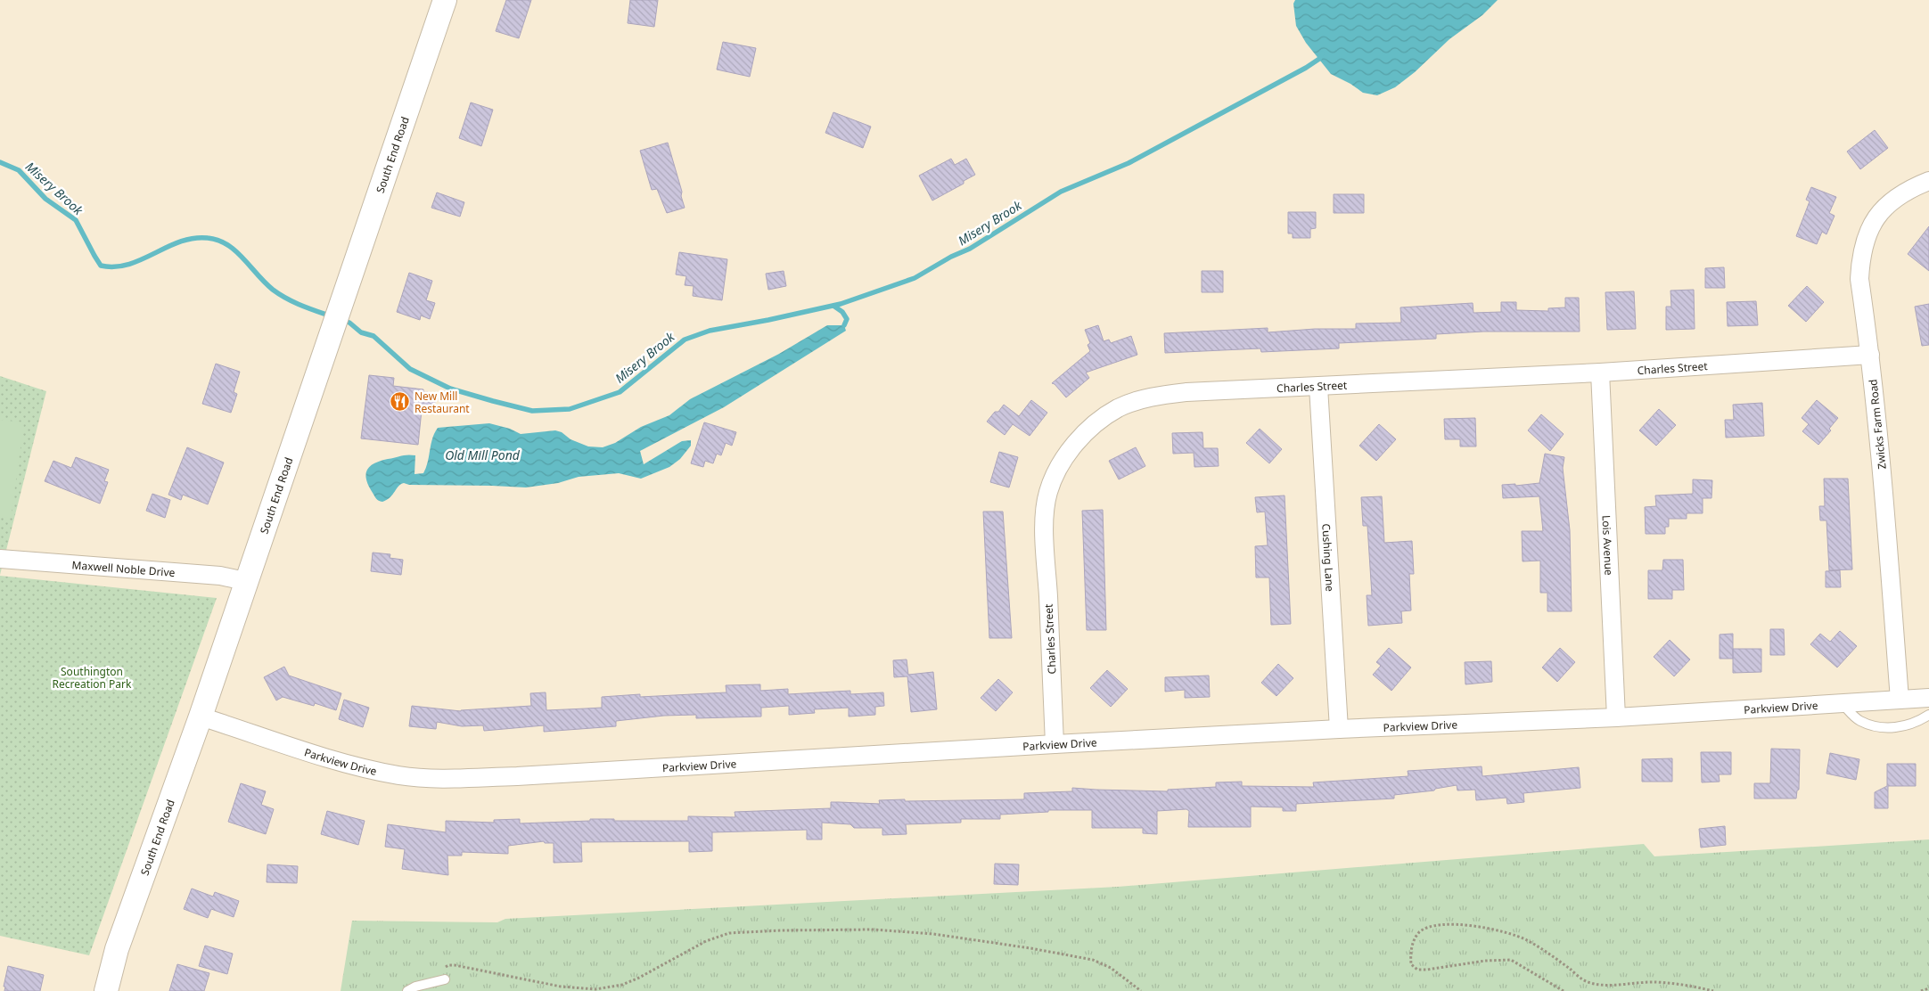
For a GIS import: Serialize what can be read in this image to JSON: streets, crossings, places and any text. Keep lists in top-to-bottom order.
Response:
{
  "streets": {
    "street": [
      "South End Road",
      "Charles Street",
      "Zwicks Farm Road",
      "Lois Avenue",
      "Cushing Lane",
      "Maxwell Noble Drive",
      "Parkview Drive"
    ]
  },
  "crossings": [
    ["South End Road", "Maxwell Noble Drive"],
    ["South End Road", "Parkview Drive"],
    ["Charles Street", "Zwicks Farm Road"],
    ["Charles Street", "Lois Avenue"],
    ["Charles Street", "Cushing Lane"],
    ["Charles Street", "Parkview Drive"],
    ["Zwicks Farm Road", "Parkview Drive"],
    ["Lois Avenue", "Parkview Drive"],
    ["Cushing Lane", "Parkview Drive"]
  ],
  "water": ["Misery Brook", "Old Mill Pond"],
  "parks": ["Southington Recreation Park"],
  "places": {
    "restaurant": ["New Mill Restaurant"]
  }
}
